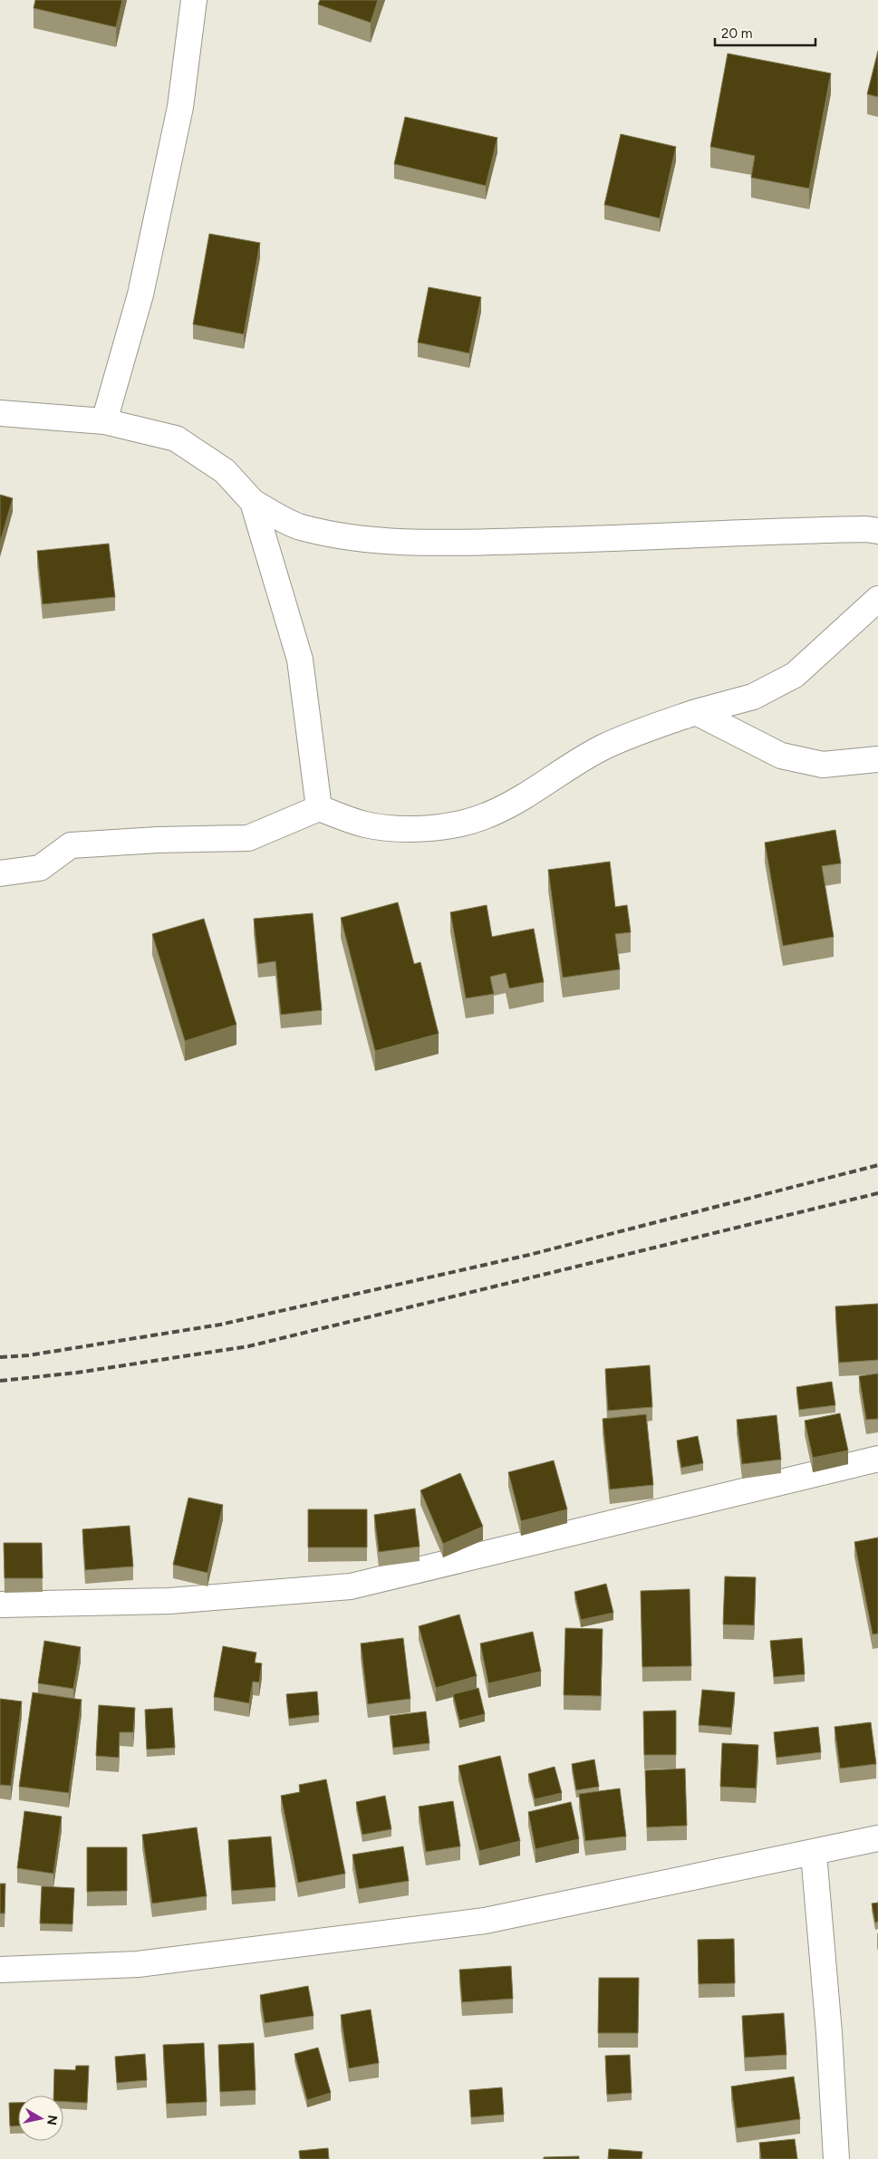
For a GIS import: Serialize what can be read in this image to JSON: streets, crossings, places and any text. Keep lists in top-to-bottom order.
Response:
{
  "scale_bar": "20 m",
  "north": "right"
}
